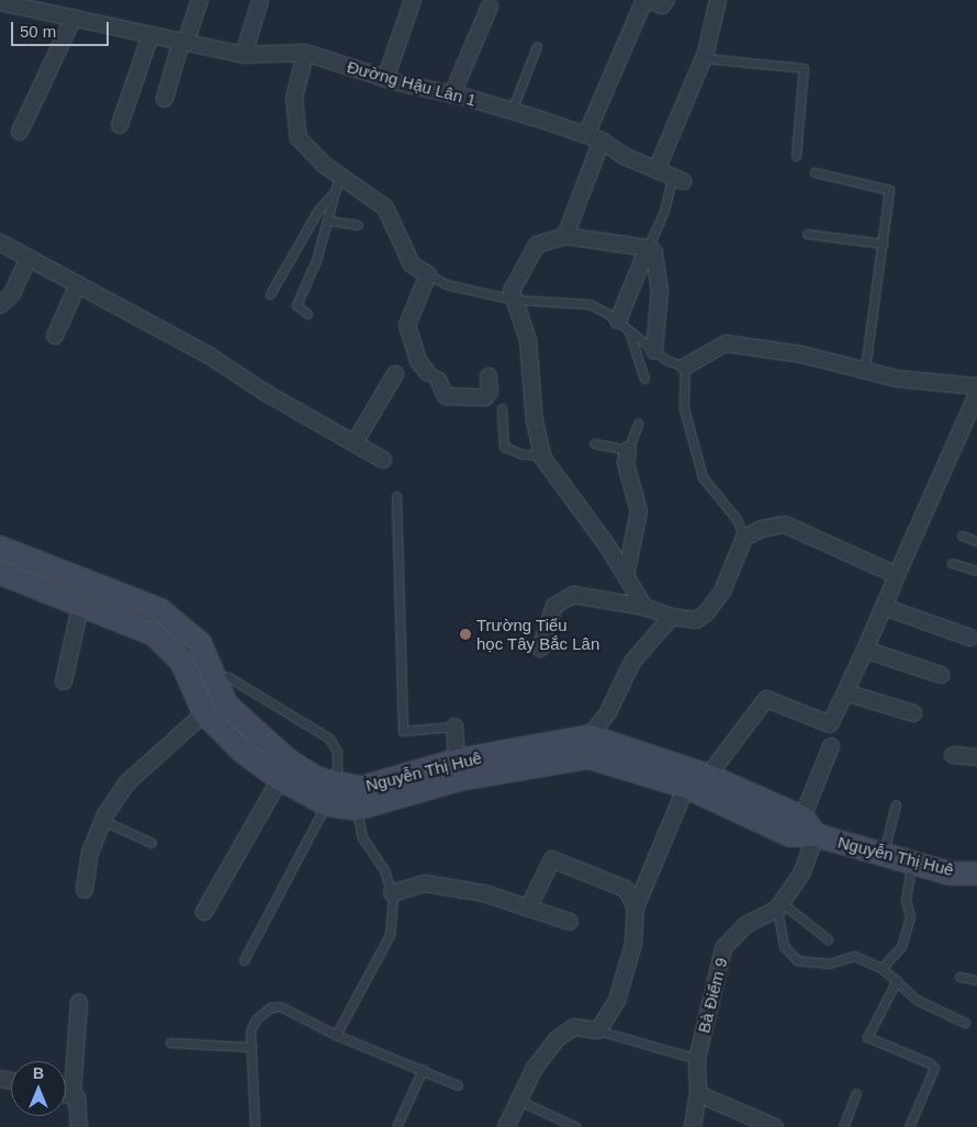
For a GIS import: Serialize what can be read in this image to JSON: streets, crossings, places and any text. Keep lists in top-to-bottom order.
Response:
{
  "streets": {
    "street": ["Đường Hậu Lân 1", "Nguyễn Thị Huê", "Bà Điểm 9"]
  },
  "crossings": [
    ["Nguyễn Thị Huê", "Bà Điểm 9"]
  ],
  "places": ["Trường Tiểu học Tây Bắc Lân"],
  "scale_bar": "50 m",
  "north": "top"
}
